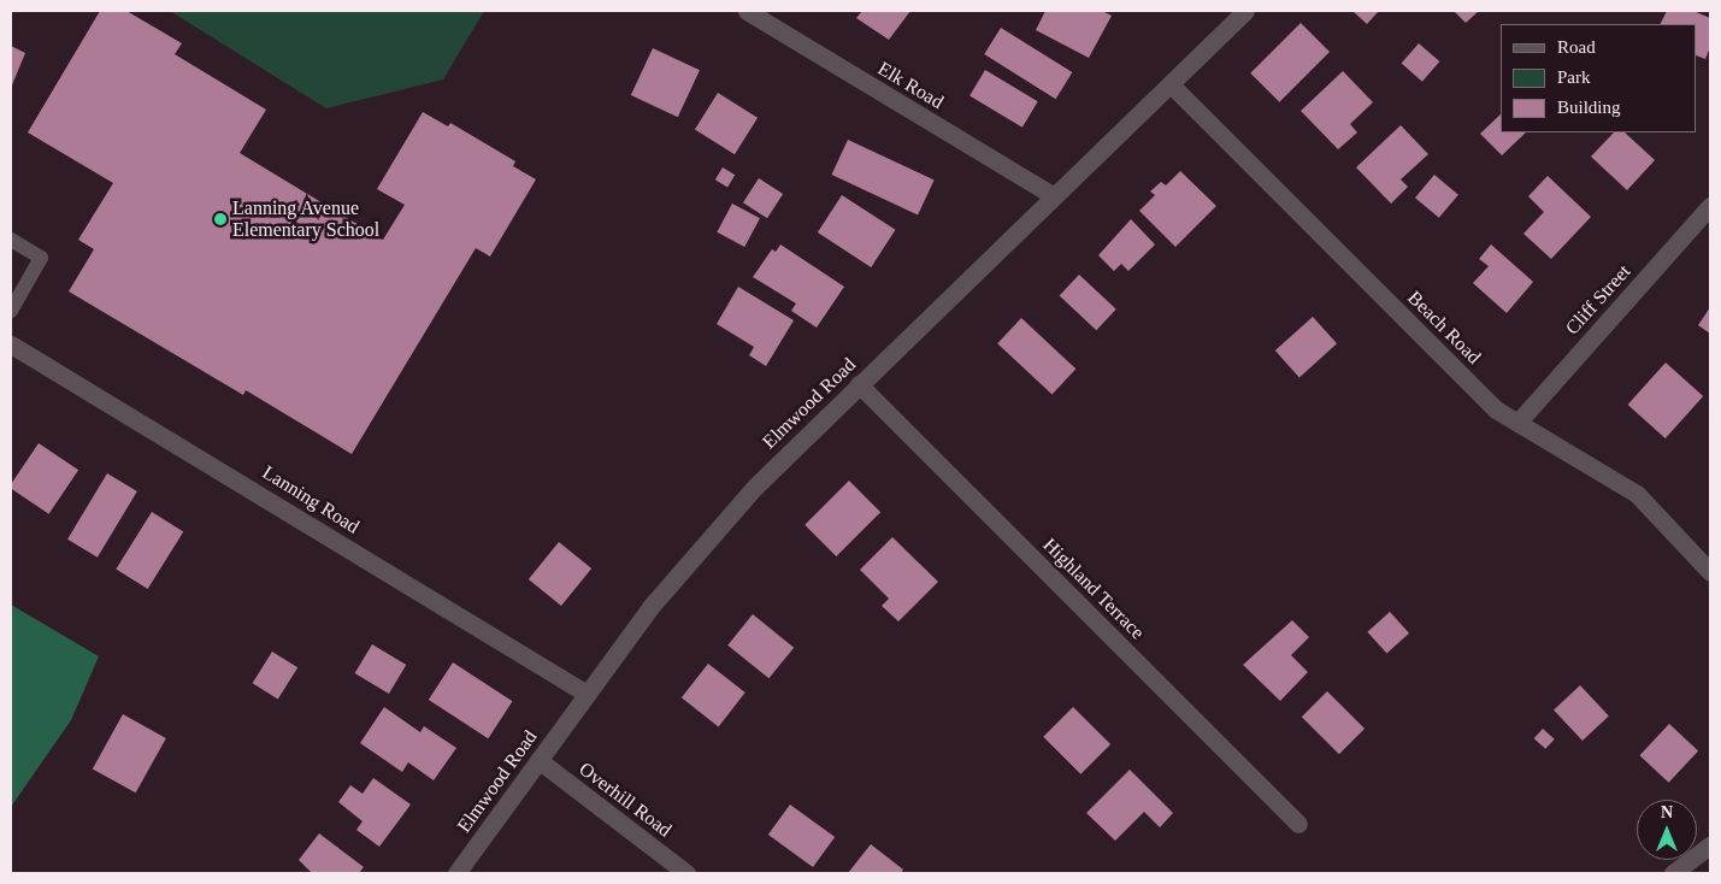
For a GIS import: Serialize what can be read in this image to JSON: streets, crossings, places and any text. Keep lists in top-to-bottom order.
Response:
{
  "streets": {
    "street": [
      "Elk Road",
      "Cliff Street",
      "Beach Road",
      "Elmwood Road",
      "Lanning Road",
      "Highland Terrace",
      "Overhill Road"
    ]
  },
  "crossings": [
    ["Elk Road", "Elmwood Road"],
    ["Cliff Street", "Beach Road"],
    ["Beach Road", "Elmwood Road"],
    ["Elmwood Road", "Lanning Road"],
    ["Elmwood Road", "Highland Terrace"],
    ["Elmwood Road", "Overhill Road"]
  ],
  "places": ["Lanning Avenue Elementary School"],
  "legend": ["Road", "Park", "Building"],
  "north": "top"
}
